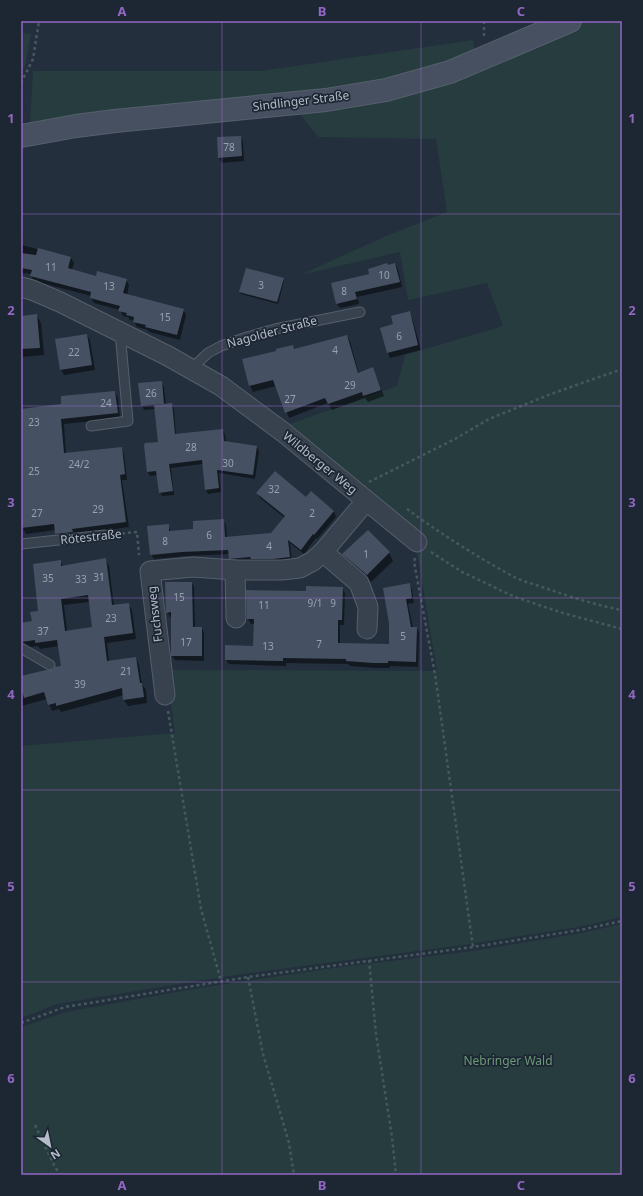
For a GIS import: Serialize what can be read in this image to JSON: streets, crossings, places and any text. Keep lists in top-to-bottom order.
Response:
{
  "streets": {
    "street": ["Sindlinger Straße", "Wildberger Weg", "Fuchsweg"],
    "lane": ["Nagolder Straße", "Rötestraße"]
  },
  "crossings": [
    ["Nagolder Straße", "Wildberger Weg"],
    ["Wildberger Weg", "Fuchsweg"]
  ],
  "parks": ["Nebringer Wald"],
  "house_numbers": [
    "78",
    "11",
    "10",
    "3",
    "13",
    "8",
    "15",
    "6",
    "4",
    "22",
    "29",
    "26",
    "27",
    "24",
    "23",
    "28",
    "30",
    "24/2",
    "25",
    "32",
    "29",
    "27",
    "2",
    "6",
    "8",
    "4",
    "1",
    "31",
    "35",
    "33",
    "15",
    "9/1",
    "9",
    "11",
    "23",
    "37",
    "5",
    "17",
    "7",
    "13",
    "21",
    "39"
  ],
  "north": "bottom right",
  "grid": {
    "columns": ["A", "B", "C"],
    "rows": [
      "1",
      "2",
      "3",
      "4",
      "5",
      "6"
    ]
  }
}
